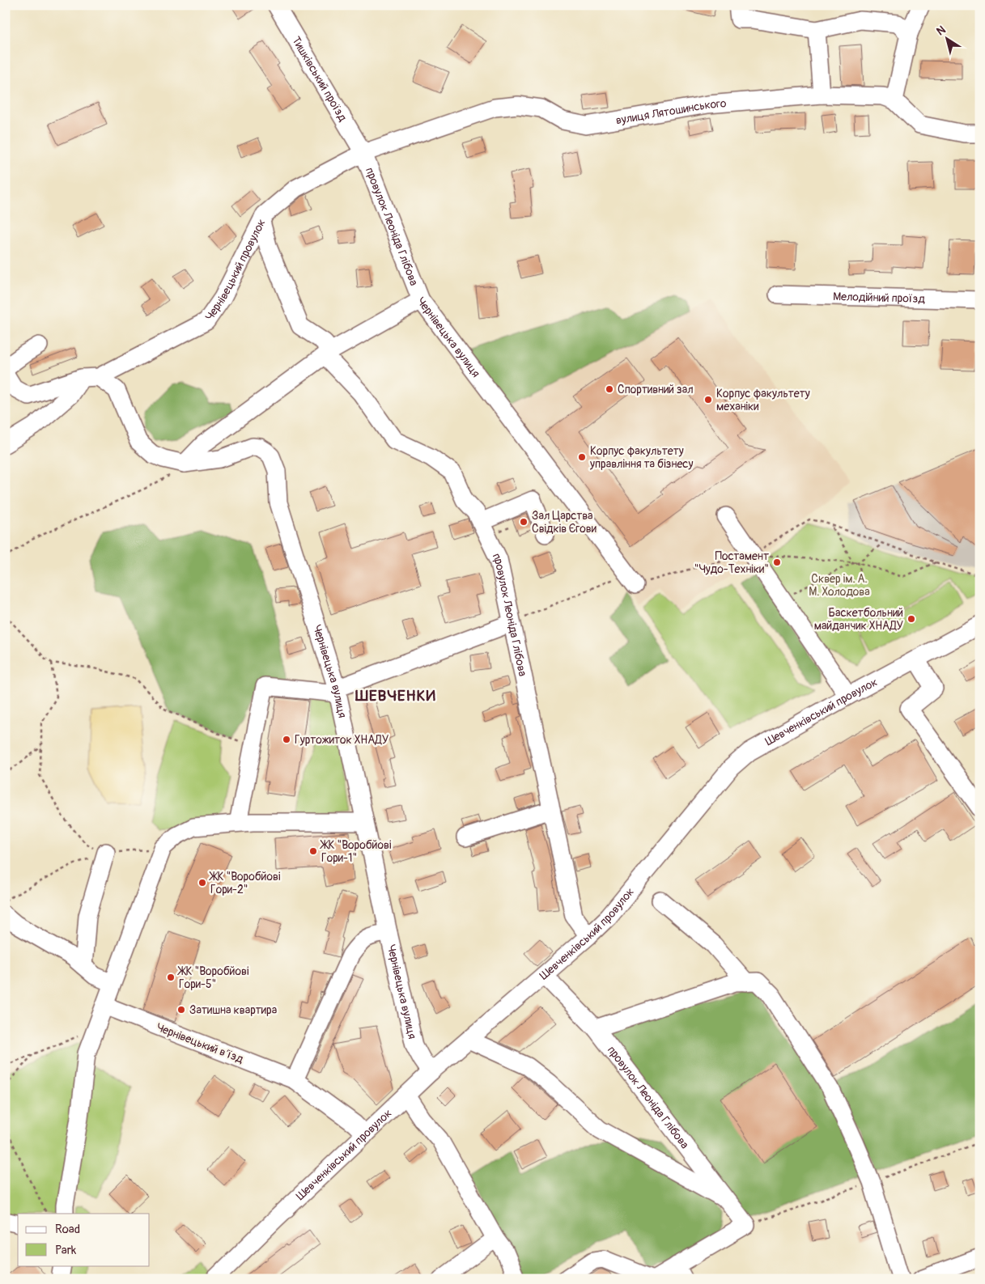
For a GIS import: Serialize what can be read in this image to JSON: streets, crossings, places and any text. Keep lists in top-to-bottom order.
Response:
{
  "streets": {
    "street": [
      "Тишківський проїзд",
      "вулиця Лятошинського",
      "провулок Леоніда Глібова",
      "Чернівецький провулок",
      "Мелодійний проїзд",
      "Чернівецька вулиця",
      "Шевченківський провулок",
      "Чернівецький вʼїзд"
    ]
  },
  "crossings": [
    ["Тишківський проїзд", "вулиця Лятошинського"],
    ["Тишківський проїзд", "провулок Леоніда Глібова"],
    ["Тишківський проїзд", "Чернівецький провулок"],
    ["вулиця Лятошинського", "провулок Леоніда Глібова"],
    ["вулиця Лятошинського", "Чернівецький провулок"],
    ["провулок Леоніда Глібова", "Чернівецький провулок"],
    ["провулок Леоніда Глібова", "Чернівецька вулиця"],
    ["провулок Леоніда Глібова", "Шевченківський провулок"],
    ["Чернівецький провулок", "Чернівецька вулиця"],
    ["Чернівецька вулиця", "Шевченківський провулок"],
    ["Шевченківський провулок", "Чернівецький вʼїзд"]
  ],
  "districts": ["ШЕВЧЕНКИ"],
  "parks": ["Сквер ім. А. М. Холодова"],
  "places": [
    "Спортивний зал",
    "Корпус факультету механіки",
    "Корпус факультету управління та бізнесу",
    "Зал Царства Свідків Єгови",
    "Постамент \"Чудо-Техніки\"",
    "Баскетбольний майданчик ХНАДУ",
    "Гуртожиток ХНАДУ",
    "ЖК \"Воробйові Гори-1\"",
    "ЖК \"Воробйові Гори-2\"",
    "ЖК \"Воробйові Гори-5\"",
    "Затишна квартира"
  ],
  "legend": ["Road", "Park"],
  "north": "top left"
}
